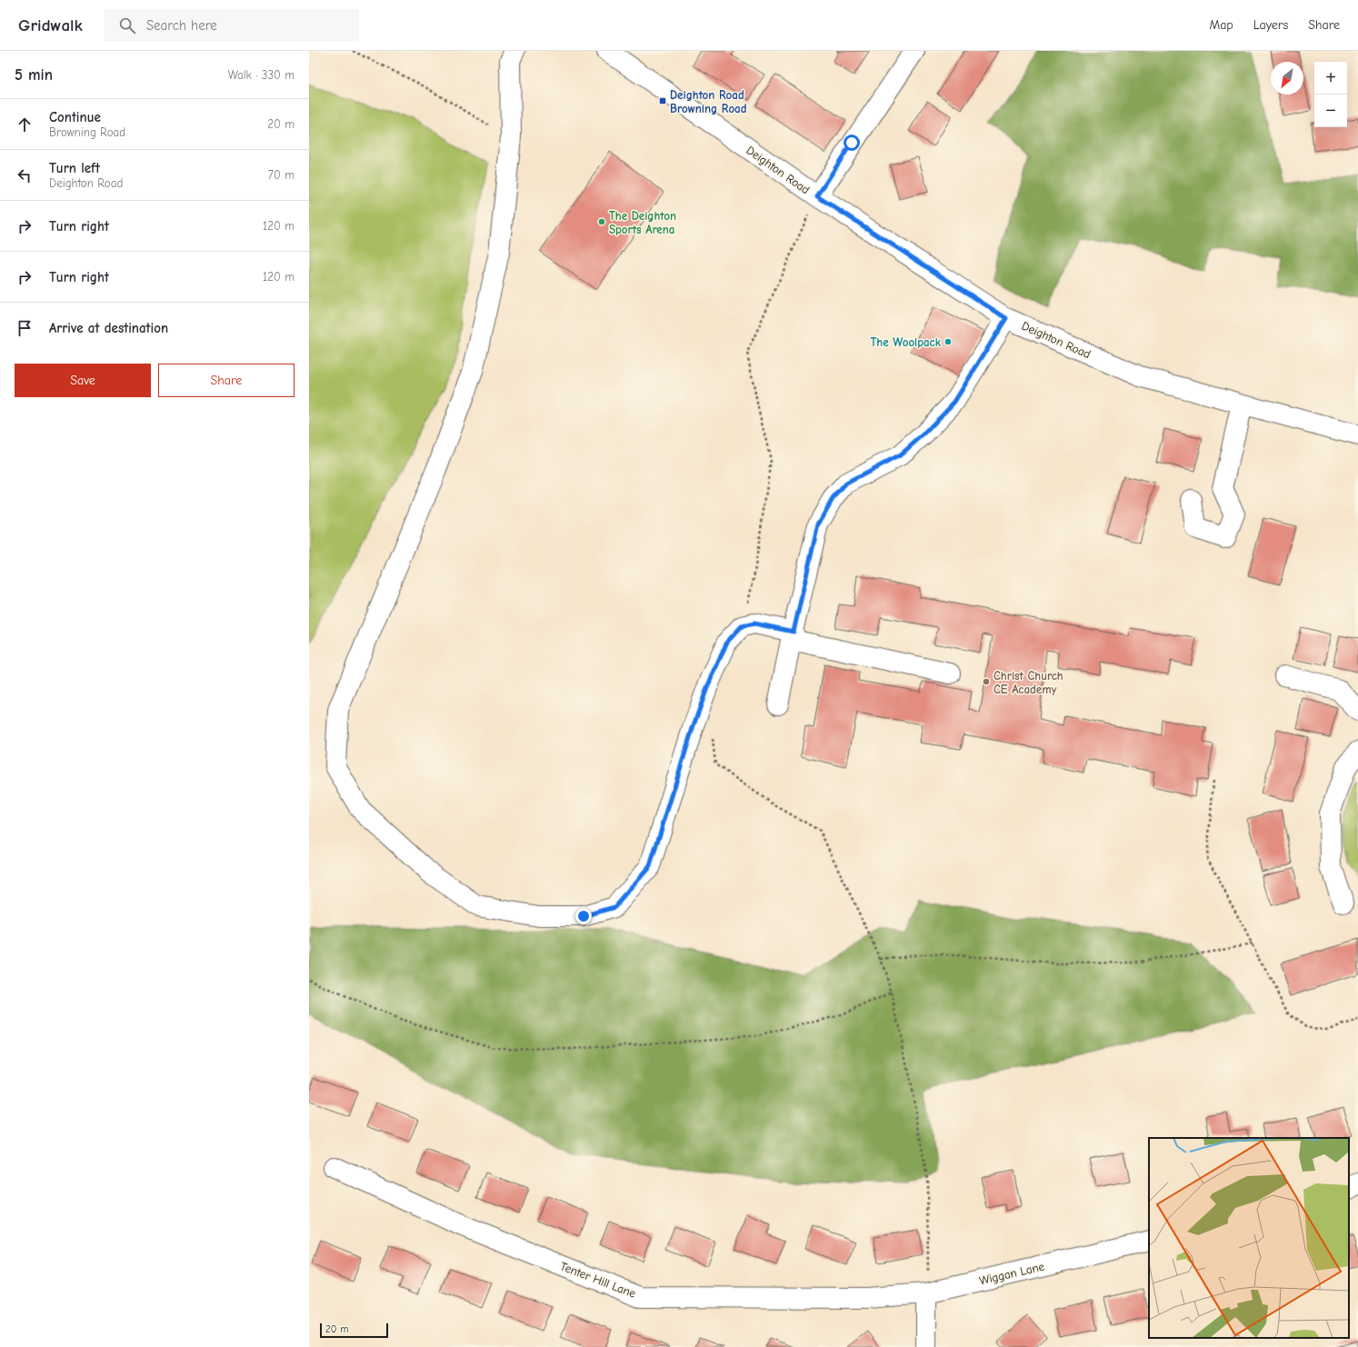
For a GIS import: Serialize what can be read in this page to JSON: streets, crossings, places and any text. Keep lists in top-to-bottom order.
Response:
{
  "streets": {
    "street": ["Deighton Road", "Wiggan Lane", "Tenter Hill Lane"]
  },
  "crossings": [
    ["Wiggan Lane", "Tenter Hill Lane"]
  ],
  "places": {
    "transit": ["Deighton Road Browning Road"],
    "other": ["The Deighton Sports Arena", "The Woolpack", "Christ Church CE Academy"]
  },
  "scale_bar": "20 m",
  "north": "bottom left",
  "page": {
    "header": "Gridwalk",
    "search": "Search here",
    "nav": ["Map", "Layers", "Share"],
    "heading": ["5 min", "Walk · 330 m"],
    "map_buttons": ["+", "−"],
    "list": [
      ["Continue", "Browning Road", "20 m"],
      ["Turn left", "Deighton Road", "70 m"],
      ["Turn right", "120 m"],
      ["Turn right", "120 m"],
      "Arrive at destination"
    ],
    "buttons": ["Save", "Share"],
    "scale": "20 m"
  }
}
